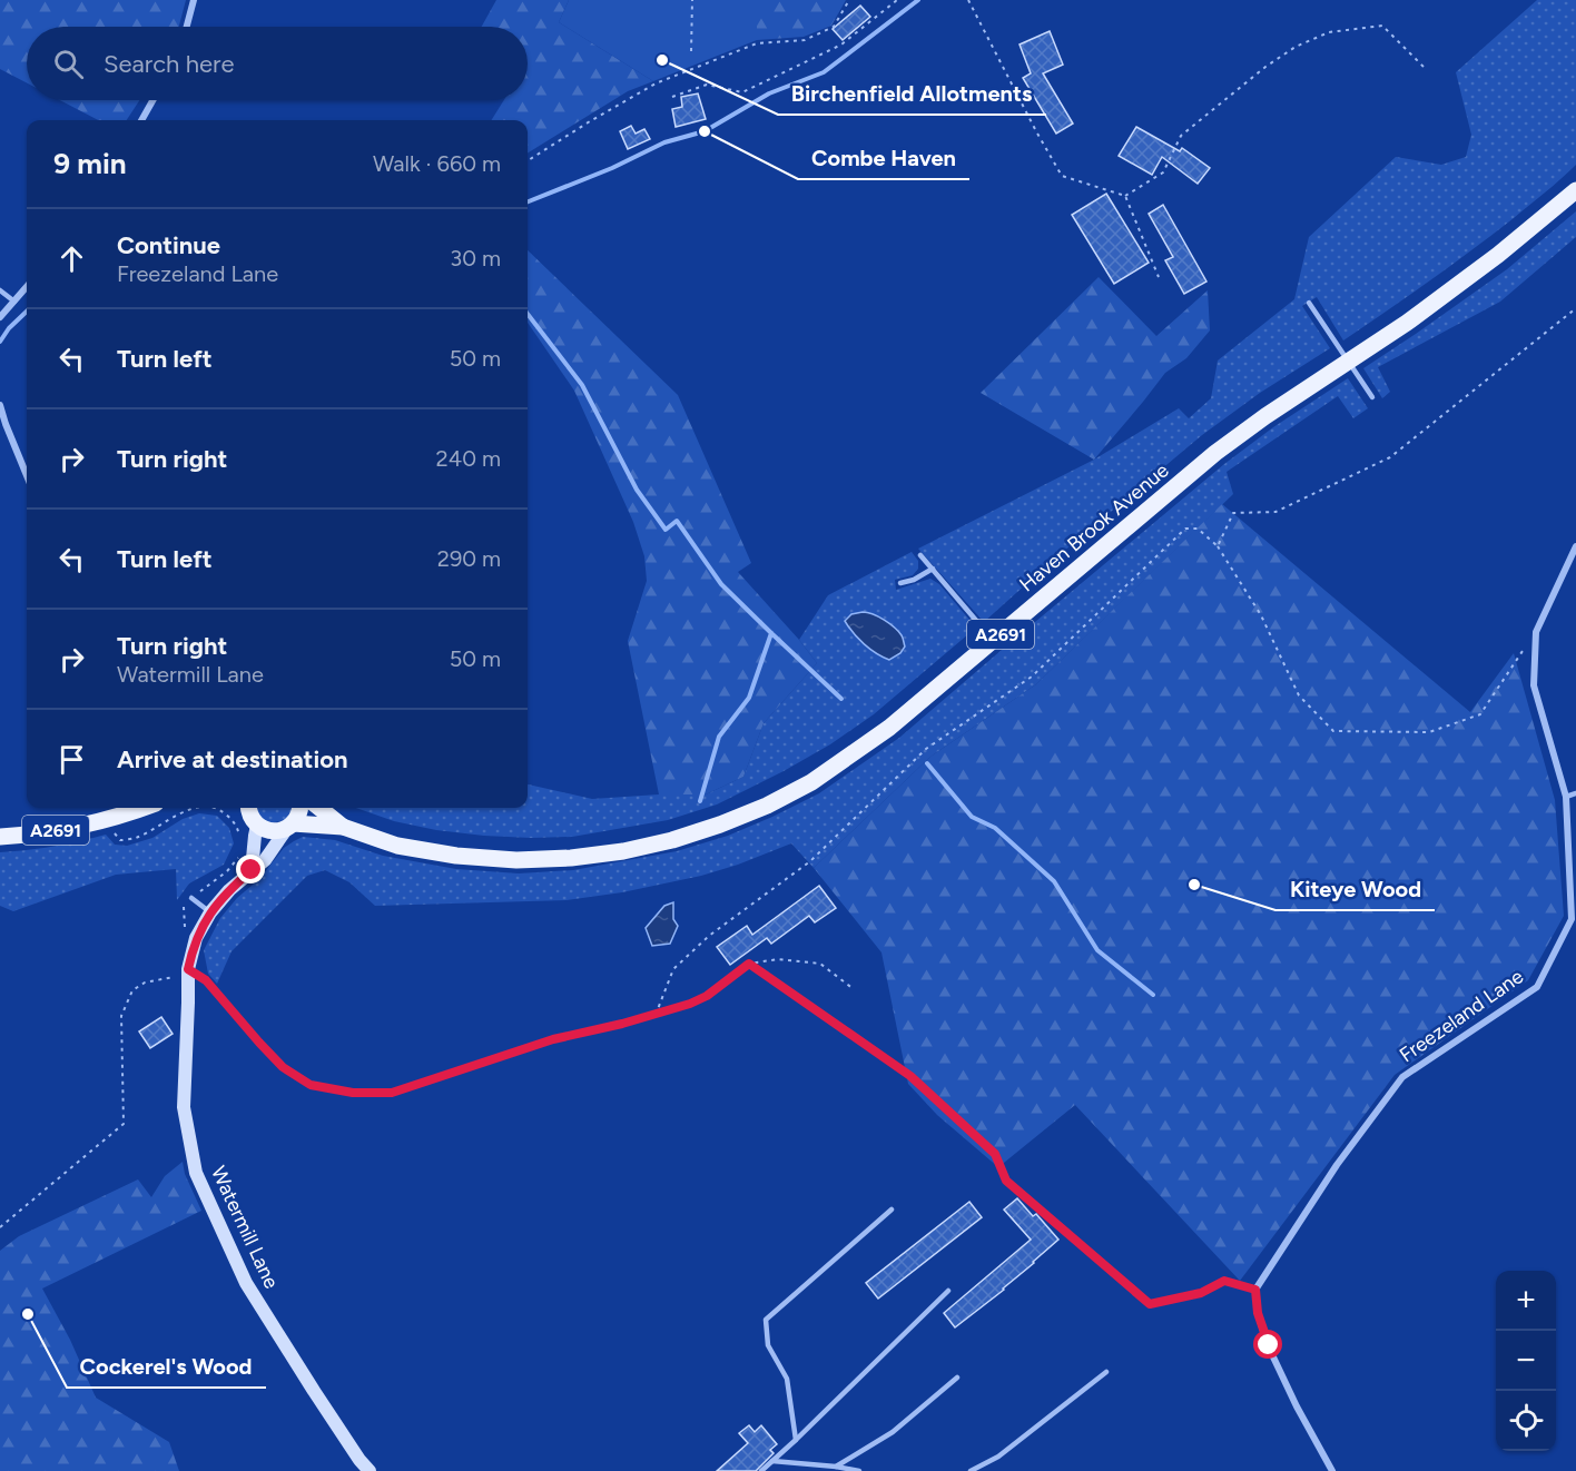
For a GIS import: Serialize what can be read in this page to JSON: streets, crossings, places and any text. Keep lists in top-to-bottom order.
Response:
{
  "streets": {
    "main road": ["Haven Brook Avenue", "A2691"],
    "street": ["Freezeland Lane", "Watermill Lane"]
  },
  "crossings": [
    ["Haven Brook Avenue", "Watermill Lane"]
  ],
  "places": [
    "Birchenfield Allotments",
    "Combe Haven",
    "Kiteye Wood",
    "Cockerel's Wood"
  ],
  "page": {
    "search": "Search here",
    "heading": ["9 min", "Walk · 660 m"],
    "list": [
      ["Continue", "Freezeland Lane", "30 m"],
      ["Turn left", "50 m"],
      ["Turn right", "240 m"],
      ["Turn left", "290 m"],
      ["Turn right", "Watermill Lane", "50 m"],
      "Arrive at destination"
    ],
    "map_buttons": ["+", "−"]
  }
}
